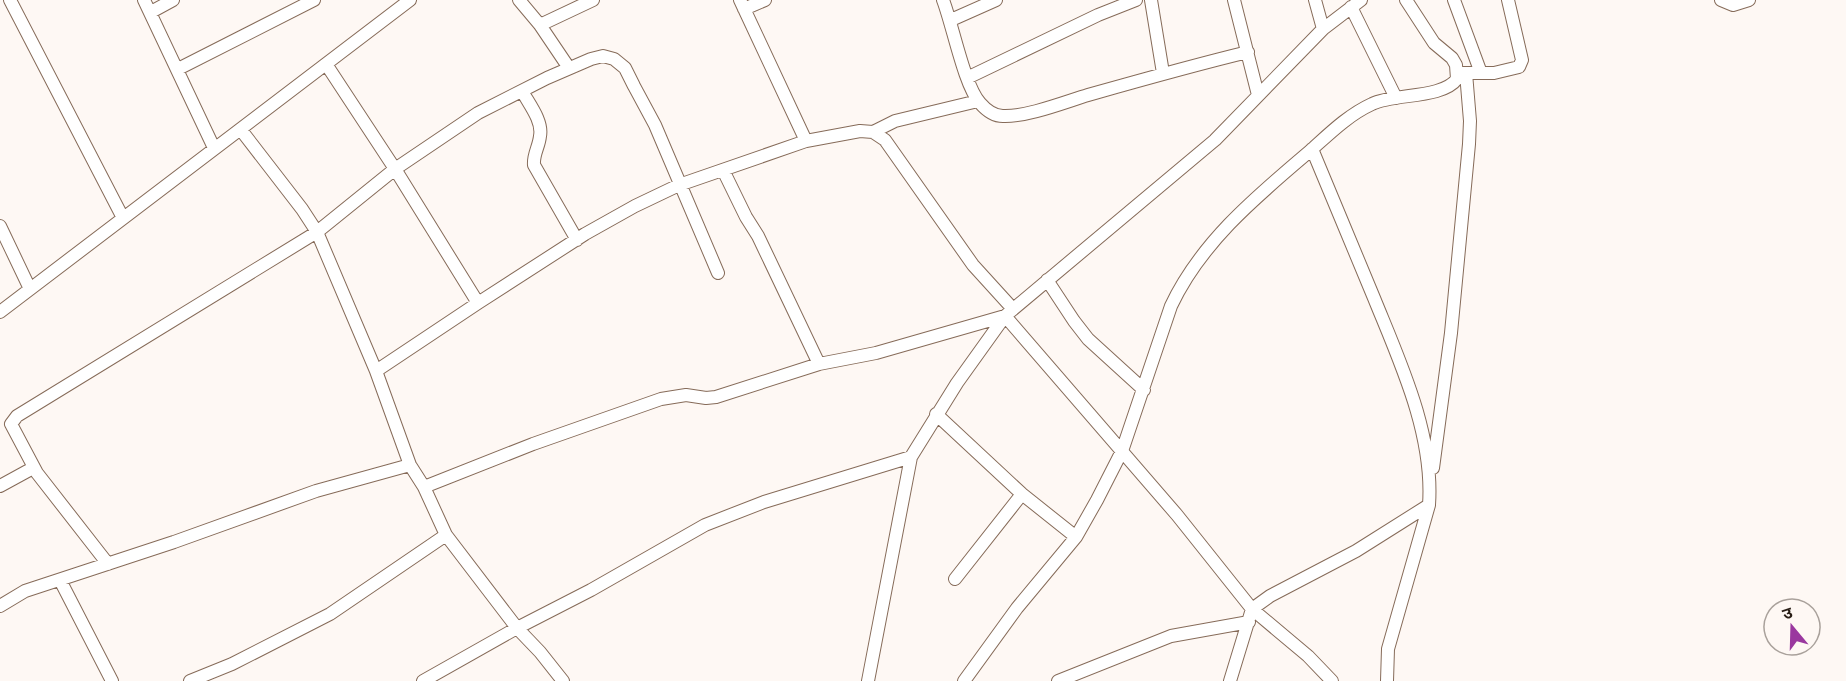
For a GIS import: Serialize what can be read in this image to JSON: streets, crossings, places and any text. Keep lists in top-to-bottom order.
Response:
{
  "north": "top"
}
